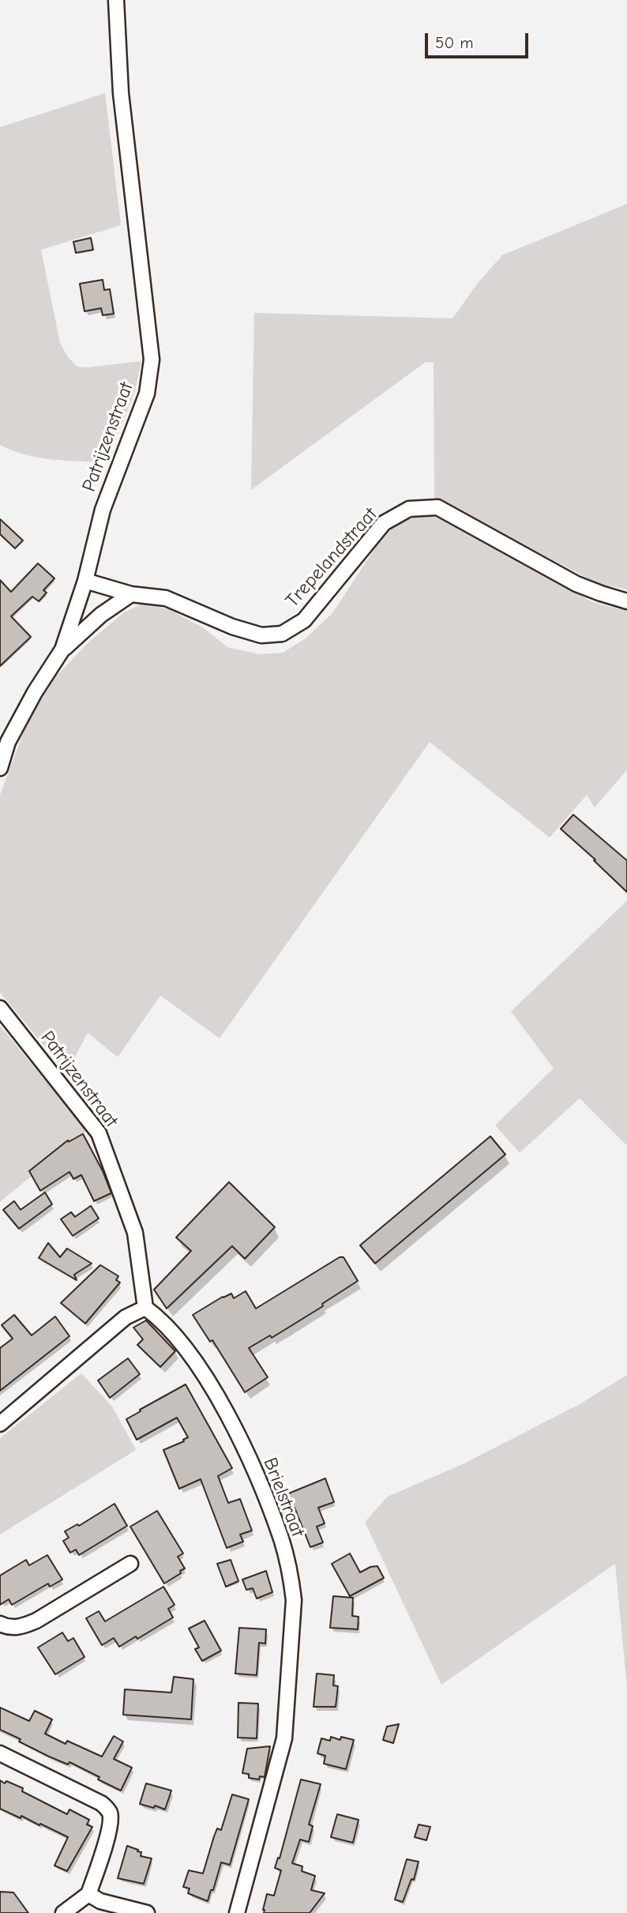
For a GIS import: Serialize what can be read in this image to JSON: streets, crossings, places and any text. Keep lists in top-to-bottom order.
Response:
{
  "streets": {
    "street": ["Patrijzenstraat", "Trepelandstraat", "Brielstraat"]
  },
  "crossings": [
    ["Patrijzenstraat", "Trepelandstraat"],
    ["Patrijzenstraat", "Brielstraat"]
  ],
  "scale_bar": "50 m"
}
